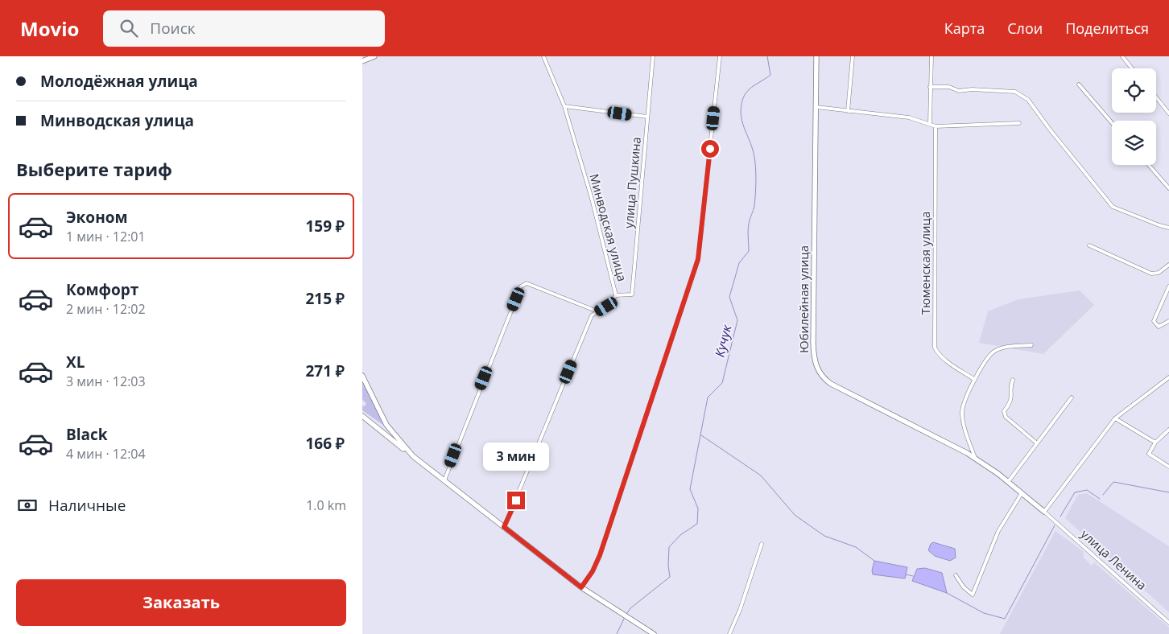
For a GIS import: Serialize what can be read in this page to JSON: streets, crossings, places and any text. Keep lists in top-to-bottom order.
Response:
{
  "streets": {
    "street": [
      "улица Пушкина",
      "Минводская улица",
      "Тюменская улица",
      "Юбилейная улица",
      "улица Ленина"
    ]
  },
  "crossings": [
    ["улица Пушкина", "Минводская улица"],
    ["Юбилейная улица", "улица Ленина"]
  ],
  "water": ["Кучук"],
  "page": {
    "header": "Movio",
    "search": "Поиск",
    "nav": ["Карта", "Слои", "Поделиться"],
    "banner": ["Молодёжная улица", "Минводская улица"],
    "heading": "Выберите тариф",
    "list": [
      {
        "name": "Эконом",
        "note": "1 мин · 12:01",
        "value": "159 ₽"
      },
      {
        "name": "Комфорт",
        "note": "2 мин · 12:02",
        "value": "215 ₽"
      },
      {
        "name": "XL",
        "note": "3 мин · 12:03",
        "value": "271 ₽"
      },
      {
        "name": "Black",
        "note": "4 мин · 12:04",
        "value": "166 ₽"
      }
    ],
    "bubble": "3 мин",
    "pay": ["Наличные", "1.0 km"],
    "buttons": "Заказать"
  }
}
